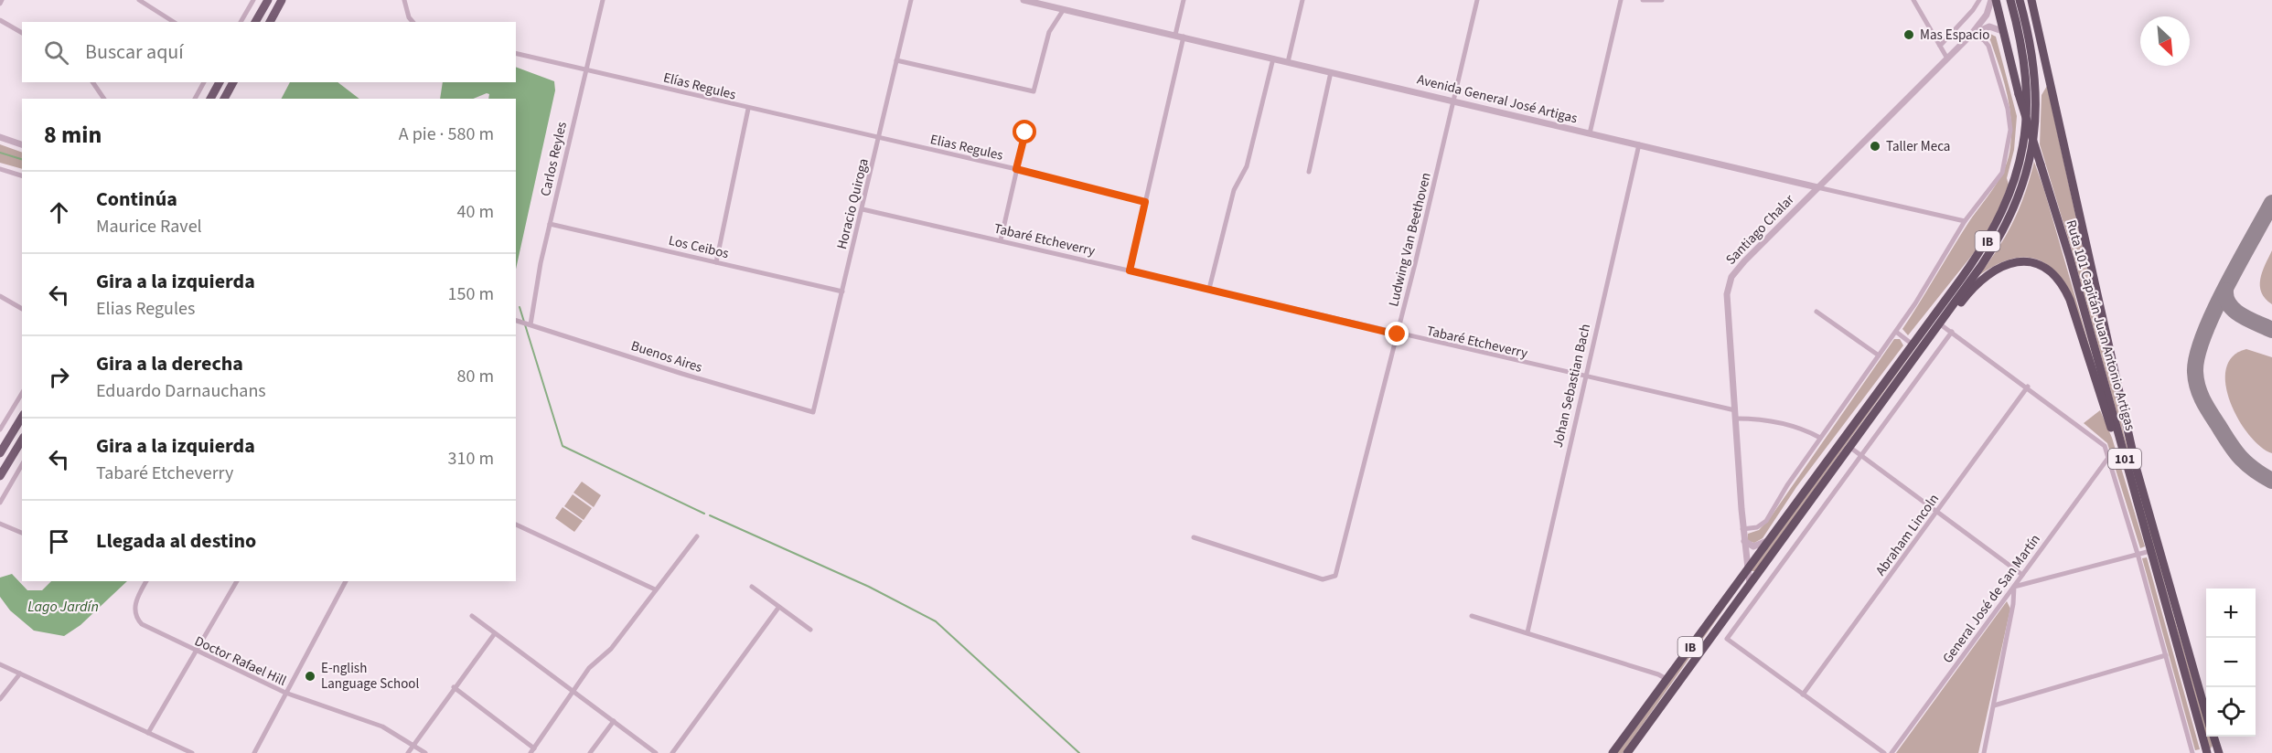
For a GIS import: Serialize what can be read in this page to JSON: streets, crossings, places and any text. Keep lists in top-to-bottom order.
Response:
{
  "streets": {
    "highway": ["IB", "Ruta 101 Capitán Juan Antonio Artigas", "101"],
    "street": [
      "Elías Regules",
      "Avenida General José Artigas",
      "Elias Regules",
      "Carlos Reyles",
      "Horacio Quiroga",
      "Santiago Chalar",
      "Tabaré Etcheverry",
      "Ludwing Van Beethoven",
      "Los Ceibos",
      "Buenos Aires",
      "Johan Sebastian Bach",
      "Abraham Lincoln",
      "General José de San Martín",
      "Doctor Rafael Hill"
    ]
  },
  "crossings": [
    ["Elías Regules", "Elias Regules"],
    ["Elías Regules", "Carlos Reyles"],
    ["Elías Regules", "Horacio Quiroga"],
    ["Avenida General José Artigas", "Santiago Chalar"],
    ["Avenida General José Artigas", "Ludwing Van Beethoven"],
    ["Avenida General José Artigas", "Johan Sebastian Bach"],
    ["Elias Regules", "Horacio Quiroga"],
    ["Carlos Reyles", "Los Ceibos"],
    ["Carlos Reyles", "Buenos Aires"],
    ["Horacio Quiroga", "Tabaré Etcheverry"],
    ["Horacio Quiroga", "Los Ceibos"],
    ["Horacio Quiroga", "Buenos Aires"],
    ["Santiago Chalar", "Tabaré Etcheverry"],
    ["Santiago Chalar", "IB"],
    ["Tabaré Etcheverry", "Ludwing Van Beethoven"],
    ["Tabaré Etcheverry", "Johan Sebastian Bach"]
  ],
  "water": ["Lago Jardín"],
  "places": ["Mas Espacio", "Taller Meca", "E-nglish Language School"],
  "north": "bottom right",
  "page": {
    "search": "Buscar aquí",
    "heading": ["8 min", "A pie · 580 m"],
    "list": [
      ["Continúa", "Maurice Ravel", "40 m"],
      ["Gira a la izquierda", "Elias Regules", "150 m"],
      ["Gira a la derecha", "Eduardo Darnauchans", "80 m"],
      ["Gira a la izquierda", "Tabaré Etcheverry", "310 m"],
      "Llegada al destino"
    ],
    "map_buttons": ["+", "−"]
  }
}
